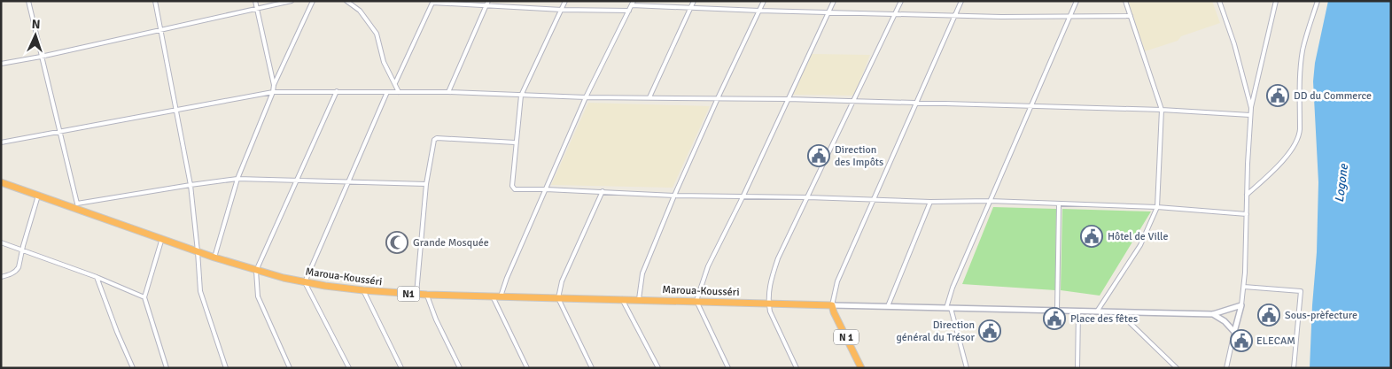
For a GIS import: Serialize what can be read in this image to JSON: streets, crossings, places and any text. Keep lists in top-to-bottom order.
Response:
{
  "streets": {
    "highway": ["Maroua-Kousséri", "N1", "N 1"]
  },
  "crossings": [
    ["Maroua-Kousséri", "N 1"]
  ],
  "water": ["Logone"],
  "places": {
    "public building": [
      "DD du Commerce",
      "Direction des Impôts",
      "Hôtel de Ville",
      "Sous-prèfecture",
      "Place des fêtes",
      "Direction général du Trésor",
      "ELECAM"
    ],
    "mosque": ["Grande Mosquée"]
  },
  "north": "top"
}
